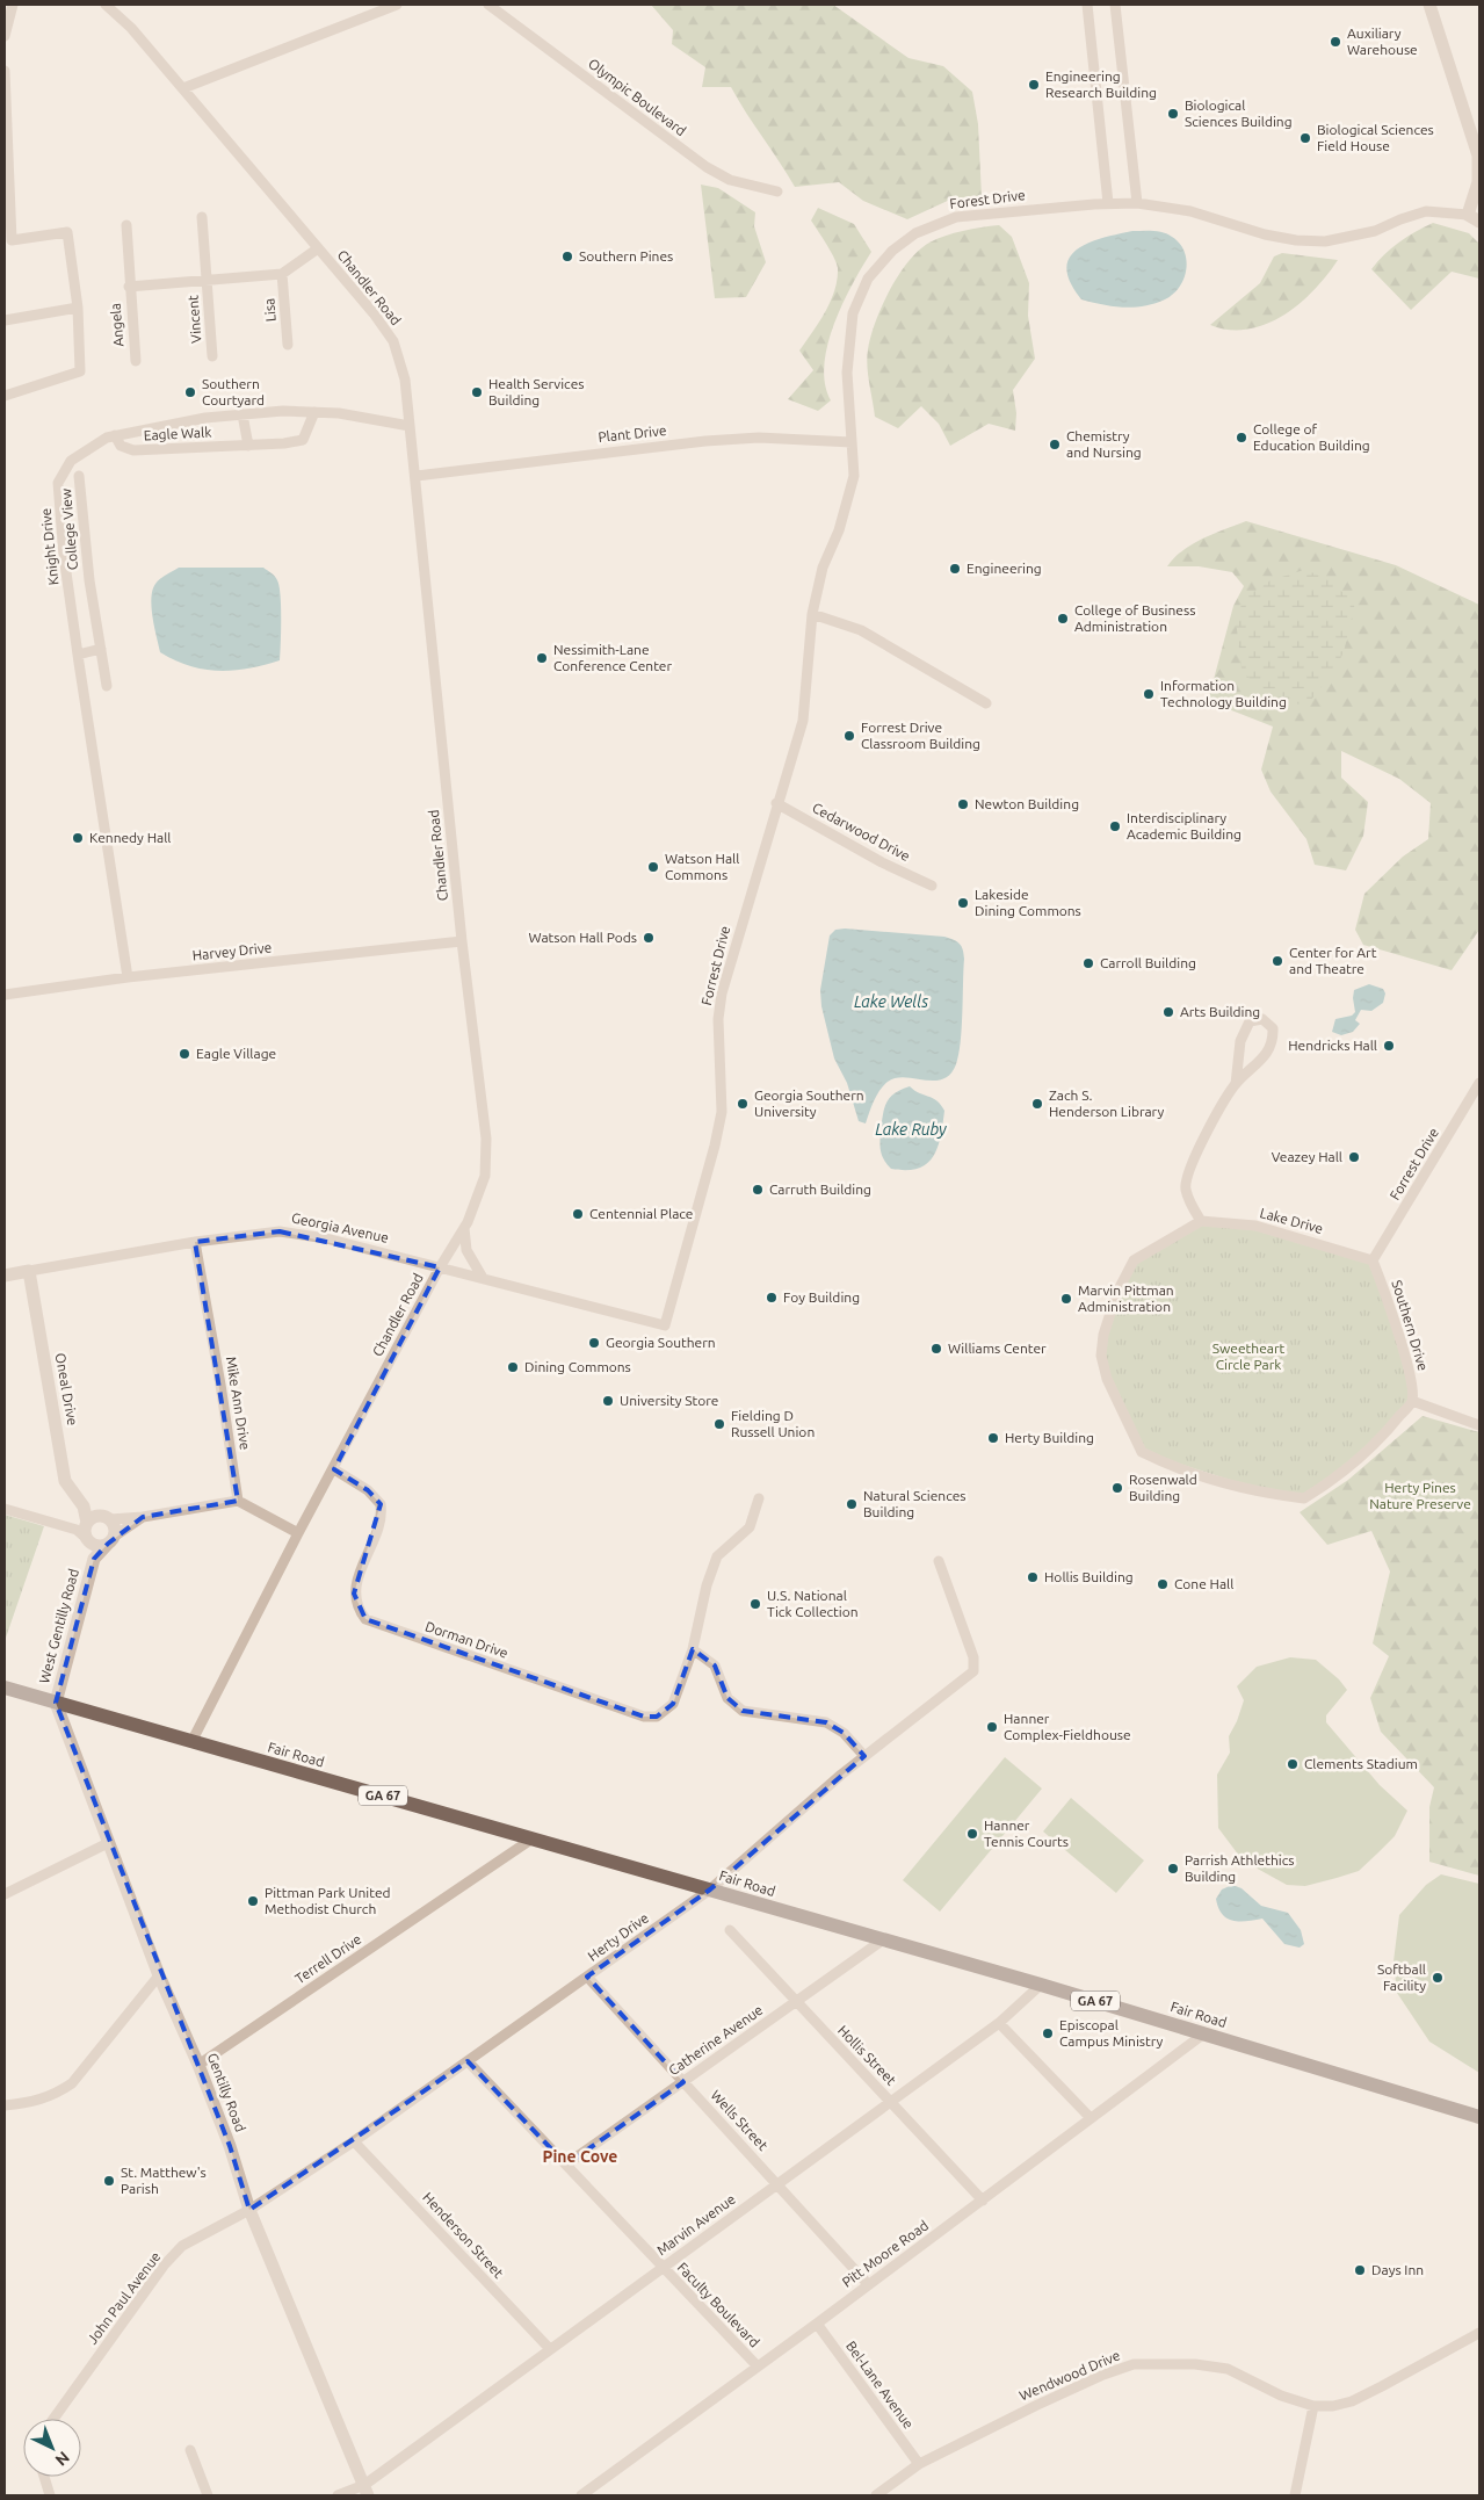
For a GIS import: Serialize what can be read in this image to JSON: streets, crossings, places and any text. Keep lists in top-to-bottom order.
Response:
{
  "streets": {
    "main road": ["Fair Road", "GA 67"],
    "street": [
      "Olympic Boulevard",
      "Forest Drive",
      "Chandler Road",
      "Lisa",
      "Vincent",
      "Angela",
      "Eagle Walk",
      "Plant Drive",
      "College View",
      "Knight Drive",
      "Cedarwood Drive",
      "Harvey Drive",
      "Forrest Drive",
      "Lake Drive",
      "Georgia Avenue",
      "Southern Drive",
      "Oneal Drive",
      "Mike Ann Drive",
      "West Gentilly Road",
      "Dorman Drive",
      "Herty Drive",
      "Terrell Drive",
      "Catherine Avenue",
      "Hollis Street",
      "Gentilly Road",
      "Wells Street",
      "Marvin Avenue",
      "Henderson Street",
      "Pitt Moore Road",
      "John Paul Avenue",
      "Faculty Boulevard",
      "Wendwood Drive",
      "Bel-Lane Avenue"
    ]
  },
  "crossings": [
    ["Forest Drive", "Plant Drive"],
    ["Forest Drive", "Forrest Drive"],
    ["Chandler Road", "Plant Drive"],
    ["Chandler Road", "Knight Drive"],
    ["Chandler Road", "Harvey Drive"],
    ["Chandler Road", "Georgia Avenue"],
    ["Chandler Road", "Dorman Drive"],
    ["Chandler Road", "Fair Road"],
    ["Eagle Walk", "Knight Drive"],
    ["College View", "Knight Drive"],
    ["Knight Drive", "Harvey Drive"],
    ["Cedarwood Drive", "Forrest Drive"],
    ["Forrest Drive", "Lake Drive"],
    ["Forrest Drive", "Georgia Avenue"],
    ["Forrest Drive", "Southern Drive"],
    ["Lake Drive", "Southern Drive"],
    ["Georgia Avenue", "Oneal Drive"],
    ["Georgia Avenue", "Mike Ann Drive"],
    ["Oneal Drive", "West Gentilly Road"],
    ["Mike Ann Drive", "West Gentilly Road"],
    ["West Gentilly Road", "Fair Road"],
    ["West Gentilly Road", "Gentilly Road"],
    ["Fair Road", "Herty Drive"],
    ["Fair Road", "Terrell Drive"],
    ["Fair Road", "Catherine Avenue"],
    ["Fair Road", "Gentilly Road"],
    ["Fair Road", "Marvin Avenue"],
    ["Fair Road", "Pitt Moore Road"],
    ["Herty Drive", "Gentilly Road"],
    ["Herty Drive", "Wells Street"],
    ["Herty Drive", "Henderson Street"],
    ["Herty Drive", "John Paul Avenue"],
    ["Herty Drive", "Faculty Boulevard"],
    ["Terrell Drive", "Gentilly Road"],
    ["Catherine Avenue", "Hollis Street"],
    ["Catherine Avenue", "Wells Street"],
    ["Catherine Avenue", "Faculty Boulevard"],
    ["Hollis Street", "Marvin Avenue"],
    ["Hollis Street", "Pitt Moore Road"],
    ["Gentilly Road", "Marvin Avenue"],
    ["Gentilly Road", "John Paul Avenue"],
    ["Wells Street", "Marvin Avenue"],
    ["Wells Street", "Pitt Moore Road"],
    ["Marvin Avenue", "Henderson Street"],
    ["Marvin Avenue", "Faculty Boulevard"],
    ["Pitt Moore Road", "Faculty Boulevard"],
    ["Pitt Moore Road", "Bel-Lane Avenue"],
    ["Wendwood Drive", "Bel-Lane Avenue"]
  ],
  "districts": ["Pine Cove"],
  "water": ["Lake Wells", "Lake Ruby"],
  "parks": ["Sweetheart Circle Park", "Herty Pines Nature Preserve"],
  "places": [
    "Auxiliary Warehouse",
    "Engineering Research Building",
    "Biological Sciences Building",
    "Biological Sciences Field House",
    "Southern Pines",
    "Southern Courtyard",
    "Health Services Building",
    "College of Education Building",
    "Chemistry and Nursing",
    "Engineering",
    "College of Business Administration",
    "Nessimith-Lane Conference Center",
    "Information Technology Building",
    "Forrest Drive Classroom Building",
    "Newton Building",
    "Interdisciplinary Academic Building",
    "Kennedy Hall",
    "Watson Hall Commons",
    "Lakeside Dining Commons",
    "Watson Hall Pods",
    "Center for Art and Theatre",
    "Carroll Building",
    "Arts Building",
    "Hendricks Hall",
    "Eagle Village",
    "Georgia Southern University",
    "Zach S. Henderson Library",
    "Veazey Hall",
    "Carruth Building",
    "Centennial Place",
    "Foy Building",
    "Marvin Pittman Administration",
    "Georgia Southern",
    "Williams Center",
    "Dining Commons",
    "University Store",
    "Fielding D Russell Union",
    "Herty Building",
    "Rosenwald Building",
    "Natural Sciences Building",
    "Hollis Building",
    "Cone Hall",
    "U.S. National Tick Collection",
    "Hanner Complex-Fieldhouse",
    "Clements Stadium",
    "Hanner Tennis Courts",
    "Parrish Athlethics Building",
    "Pittman Park United Methodist Church",
    "Softball Facility",
    "Episcopal Campus Ministry",
    "St. Matthew's Parish",
    "Days Inn"
  ],
  "north": "bottom right"
}
